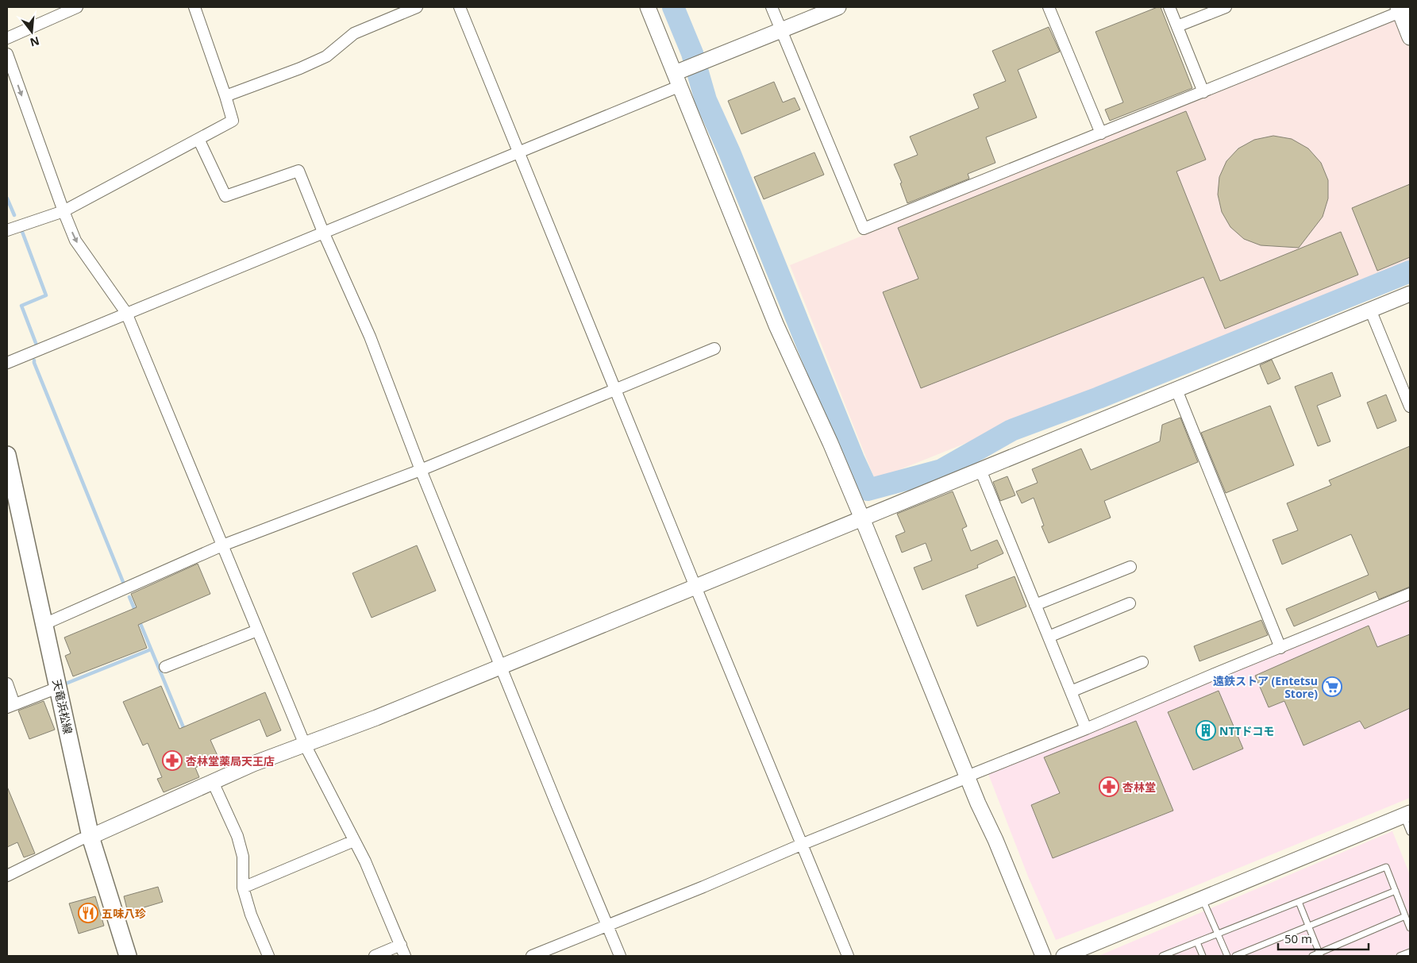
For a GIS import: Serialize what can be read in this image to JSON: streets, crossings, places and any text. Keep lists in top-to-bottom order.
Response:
{
  "streets": {
    "main road": ["天竜浜松線"]
  },
  "places": {
    "supermarket": ["遠鉄ストア (Entetsu Store)"],
    "building": ["NTTドコモ"],
    "pharmacy": ["杏林堂薬局天王店", "杏林堂"],
    "restaurant": ["五味八珍"]
  },
  "scale_bar": "50 m",
  "north": "bottom"
}
